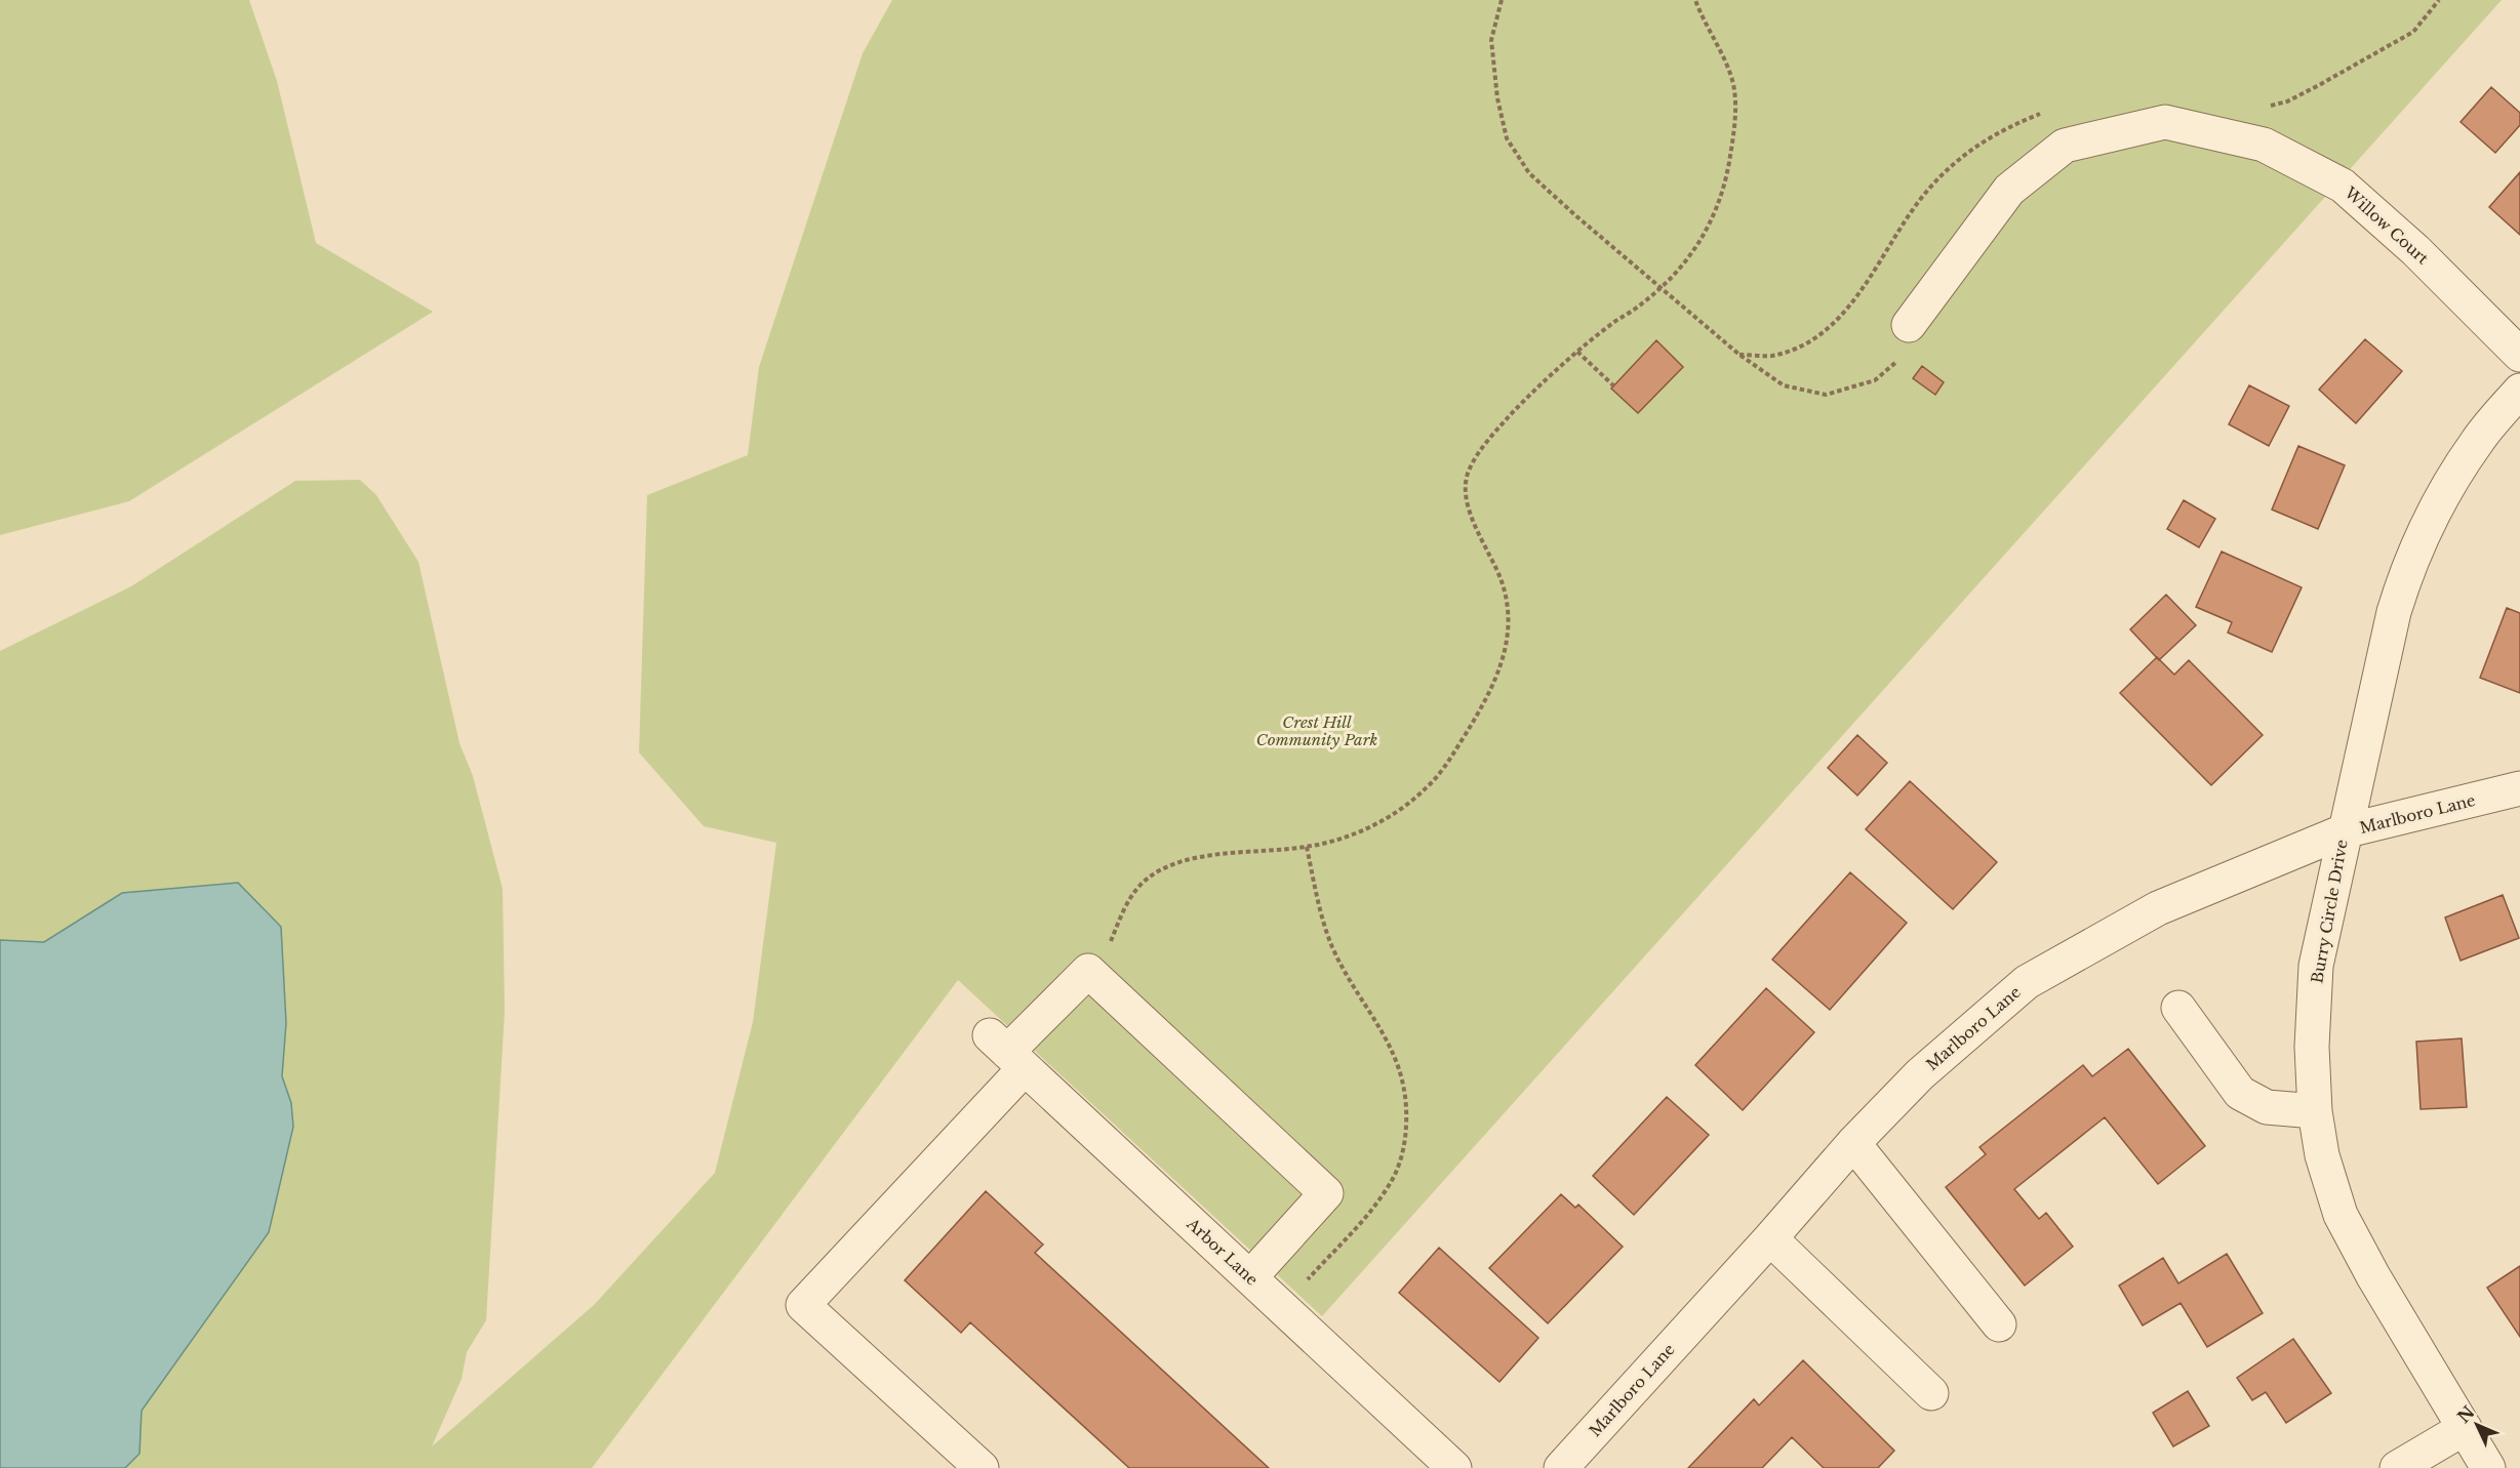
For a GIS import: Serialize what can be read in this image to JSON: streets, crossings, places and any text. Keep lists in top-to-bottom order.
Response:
{
  "streets": {
    "street": [
      "Willow Court",
      "Marlboro Lane",
      "Burry Circle Drive",
      "Arbor Lane"
    ]
  },
  "crossings": [
    ["Marlboro Lane", "Burry Circle Drive"]
  ],
  "parks": ["Crest Hill Community Park"],
  "north": "top left"
}
